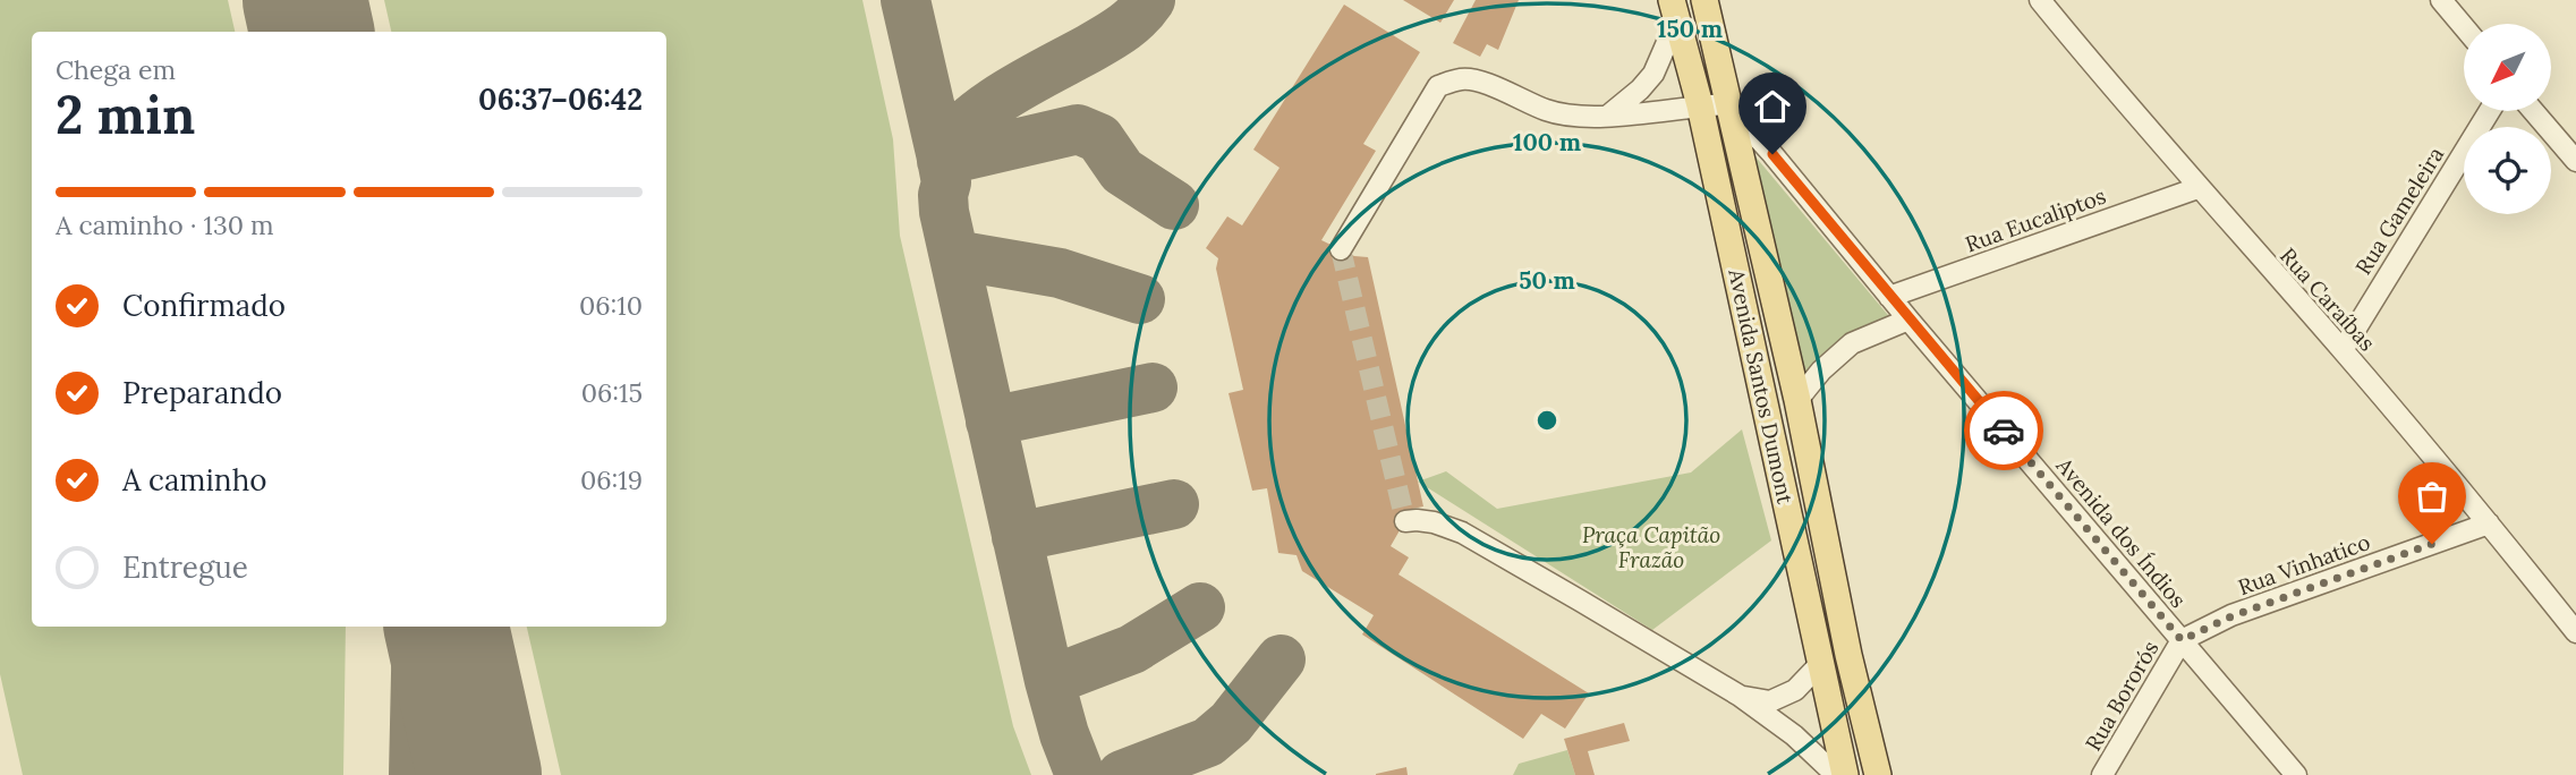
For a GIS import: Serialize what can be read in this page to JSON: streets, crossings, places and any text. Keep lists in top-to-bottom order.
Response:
{
  "streets": {
    "main road": ["Avenida Santos Dumont"],
    "street": [
      "Rua Gameleira",
      "Rua Eucaliptos",
      "Rua Caraíbas",
      "Avenida dos Índios",
      "Rua Vinhatico",
      "Rua Bororós"
    ]
  },
  "crossings": [
    ["Rua Gameleira", "Rua Caraíbas"],
    ["Rua Eucaliptos", "Rua Caraíbas"],
    ["Rua Eucaliptos", "Avenida dos Índios"],
    ["Rua Caraíbas", "Rua Vinhatico"],
    ["Avenida Santos Dumont", "Avenida dos Índios"],
    ["Avenida dos Índios", "Rua Vinhatico"],
    ["Avenida dos Índios", "Rua Bororós"],
    ["Rua Vinhatico", "Rua Bororós"]
  ],
  "parks": ["Praça Capitão Frazão"],
  "north": "bottom left",
  "page": {
    "heading": ["2 min", "Chega em", "06:37–06:42"],
    "bar": "A caminho · 130 m",
    "list": [
      ["Confirmado", "06:10"],
      ["Preparando", "06:15"],
      ["A caminho", "06:19"],
      "Entregue"
    ]
  },
  "rings": ["150 m", "100 m", "50 m"]
}
